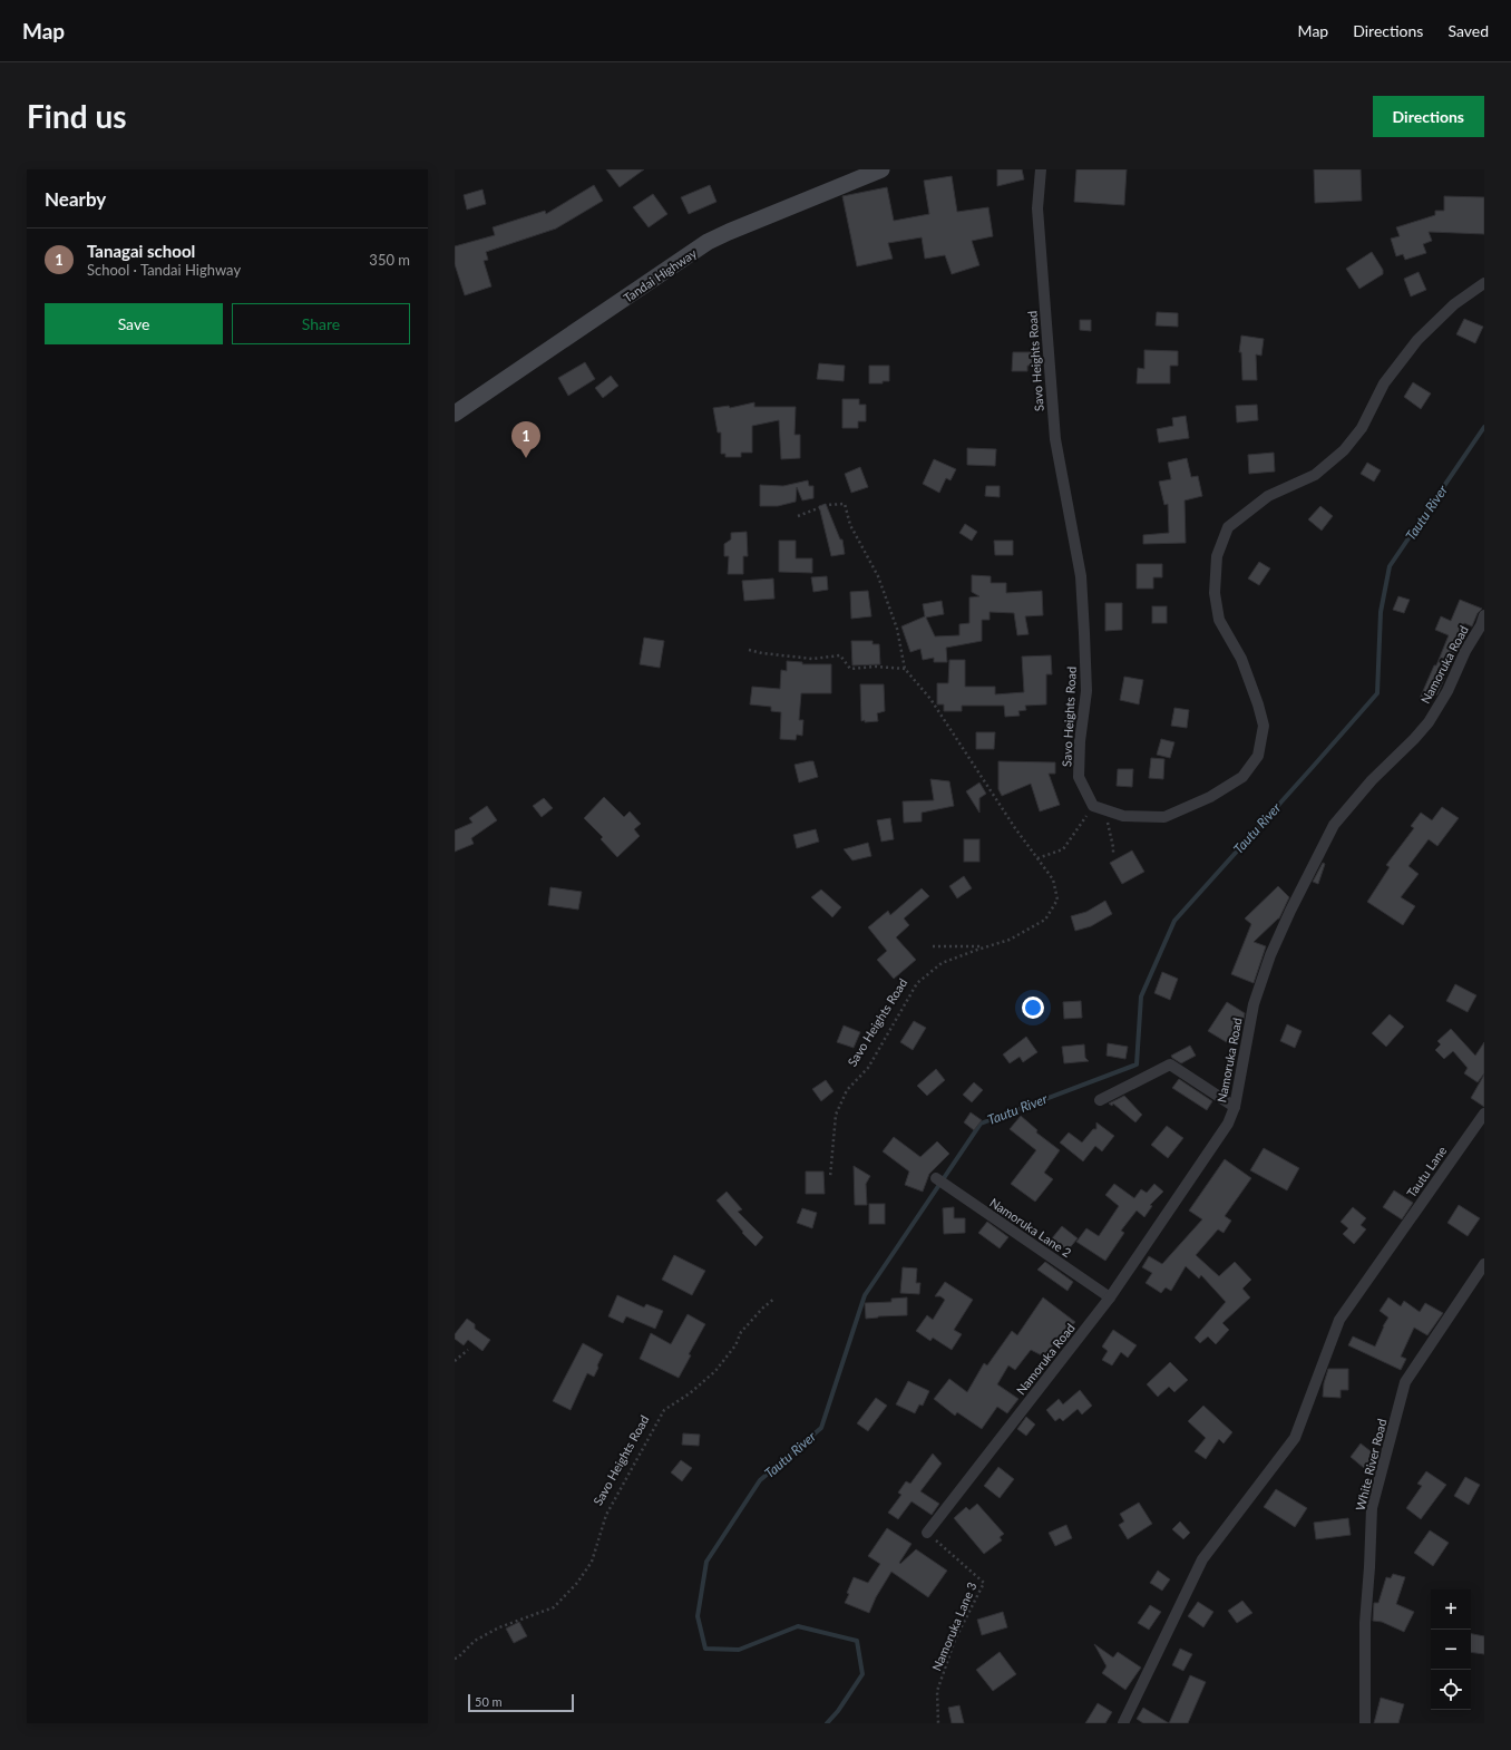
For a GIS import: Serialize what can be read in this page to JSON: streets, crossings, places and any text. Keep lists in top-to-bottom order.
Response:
{
  "streets": {
    "main road": ["Tandai Highway"],
    "street": [
      "Savo Heights Road",
      "Namoruka Road",
      "Tautu Lane",
      "Namoruka Lane 2",
      "White River Road"
    ],
    "path": ["Namoruka Lane 3"]
  },
  "crossings": [
    ["Namoruka Road", "Namoruka Lane 2"],
    ["Namoruka Road", "Namoruka Lane 3"]
  ],
  "water": ["Tautu River"],
  "scale_bar": "50 m",
  "page": {
    "header": "Map",
    "nav": ["Map", "Directions", "Saved"],
    "buttons": [
      "Directions",
      ["Save", "Share"]
    ],
    "title": "Find us",
    "heading": "Nearby",
    "list": [
      {
        "mark": "1",
        "name": "Tanagai school",
        "note": "School · Tandai Highway",
        "value": "350 m"
      }
    ],
    "pins": "1",
    "map_buttons": ["+", "−"],
    "scale": "50 m"
  }
}
